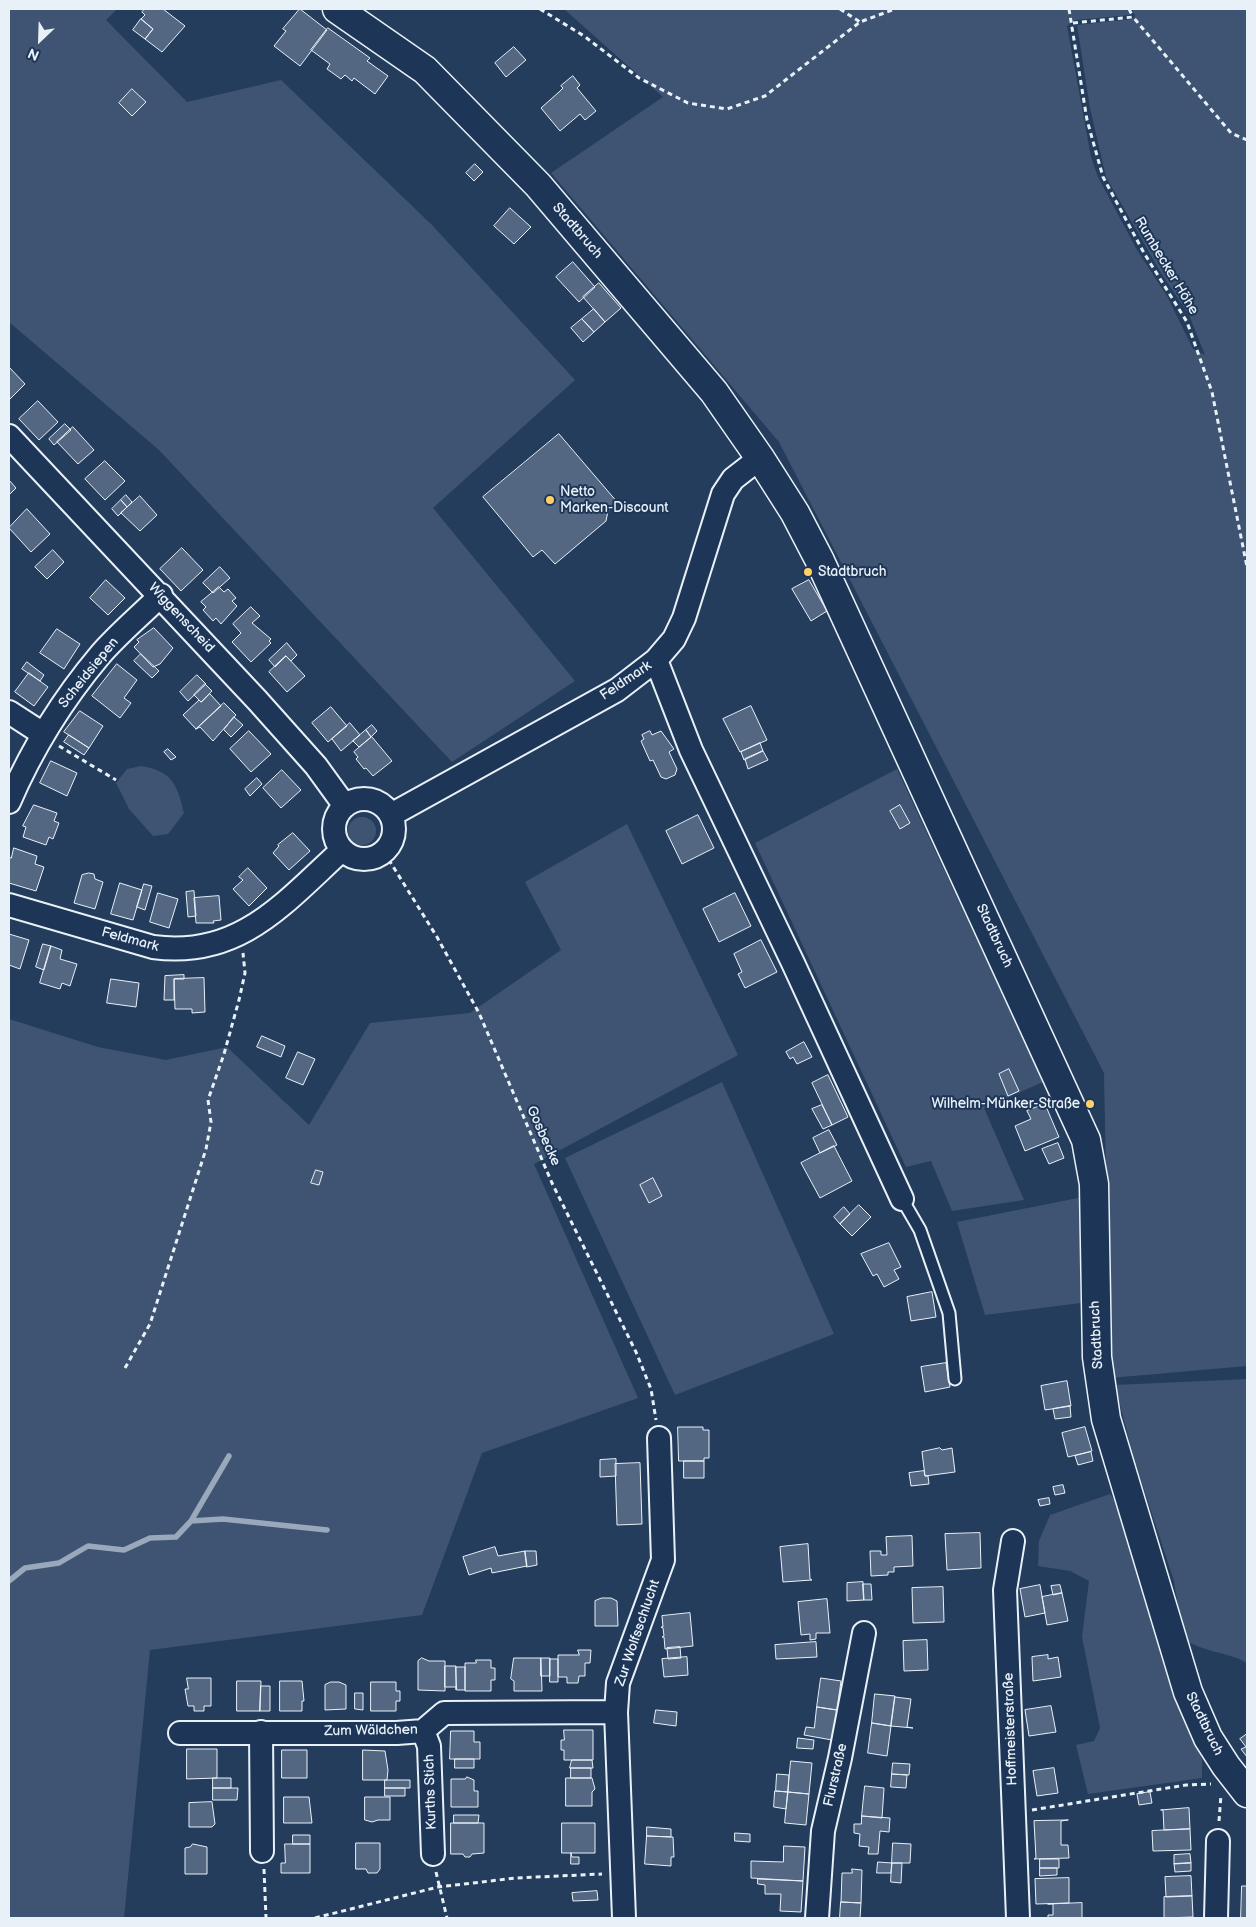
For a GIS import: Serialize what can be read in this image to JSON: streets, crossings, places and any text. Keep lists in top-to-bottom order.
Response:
{
  "streets": {
    "street": [
      "Stadtbruch",
      "Wiggenscheid",
      "Scheidsiepen",
      "Feldmark",
      "Zur Wolfsschlucht",
      "Hoffmeisterstraße",
      "Zum Wäldchen",
      "Flurstraße",
      "Kurths Stich"
    ],
    "path": ["Rumbecker Höhe", "Gosbecke"]
  },
  "crossings": [
    ["Stadtbruch", "Feldmark"],
    ["Wiggenscheid", "Scheidsiepen"],
    ["Wiggenscheid", "Feldmark"],
    ["Wiggenscheid", "Gosbecke"],
    ["Feldmark", "Gosbecke"],
    ["Gosbecke", "Zur Wolfsschlucht"],
    ["Zur Wolfsschlucht", "Zum Wäldchen"],
    ["Zum Wäldchen", "Kurths Stich"]
  ],
  "places": ["Netto Marken-Discount", "Stadtbruch", "Wilhelm-Münker-Straße"],
  "north": "bottom left"
}
